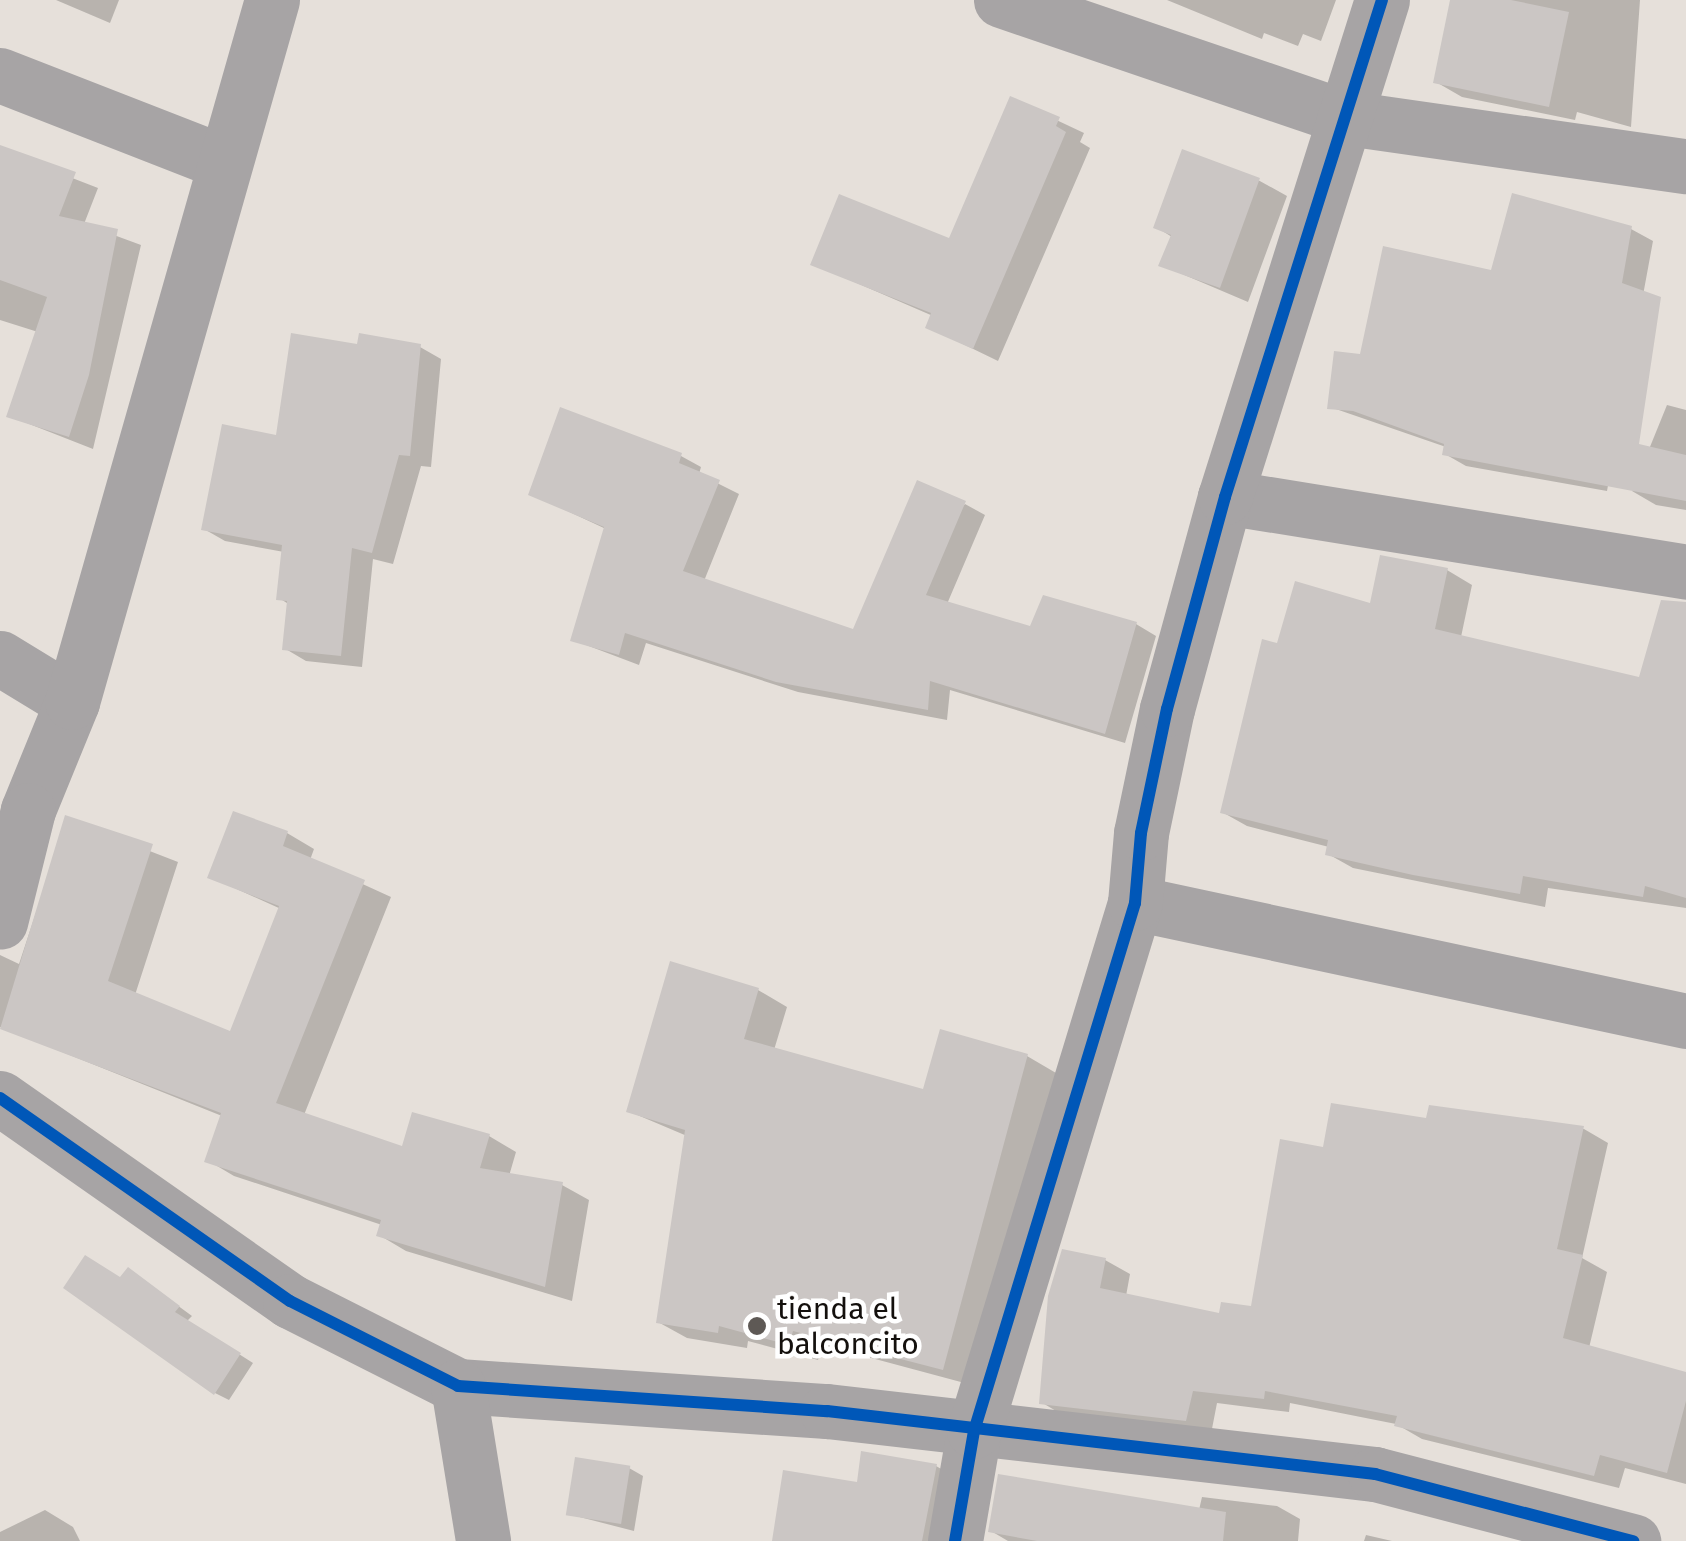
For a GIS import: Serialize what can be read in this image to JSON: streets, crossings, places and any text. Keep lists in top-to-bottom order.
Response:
{
  "places": ["tienda el balconcito"]
}
